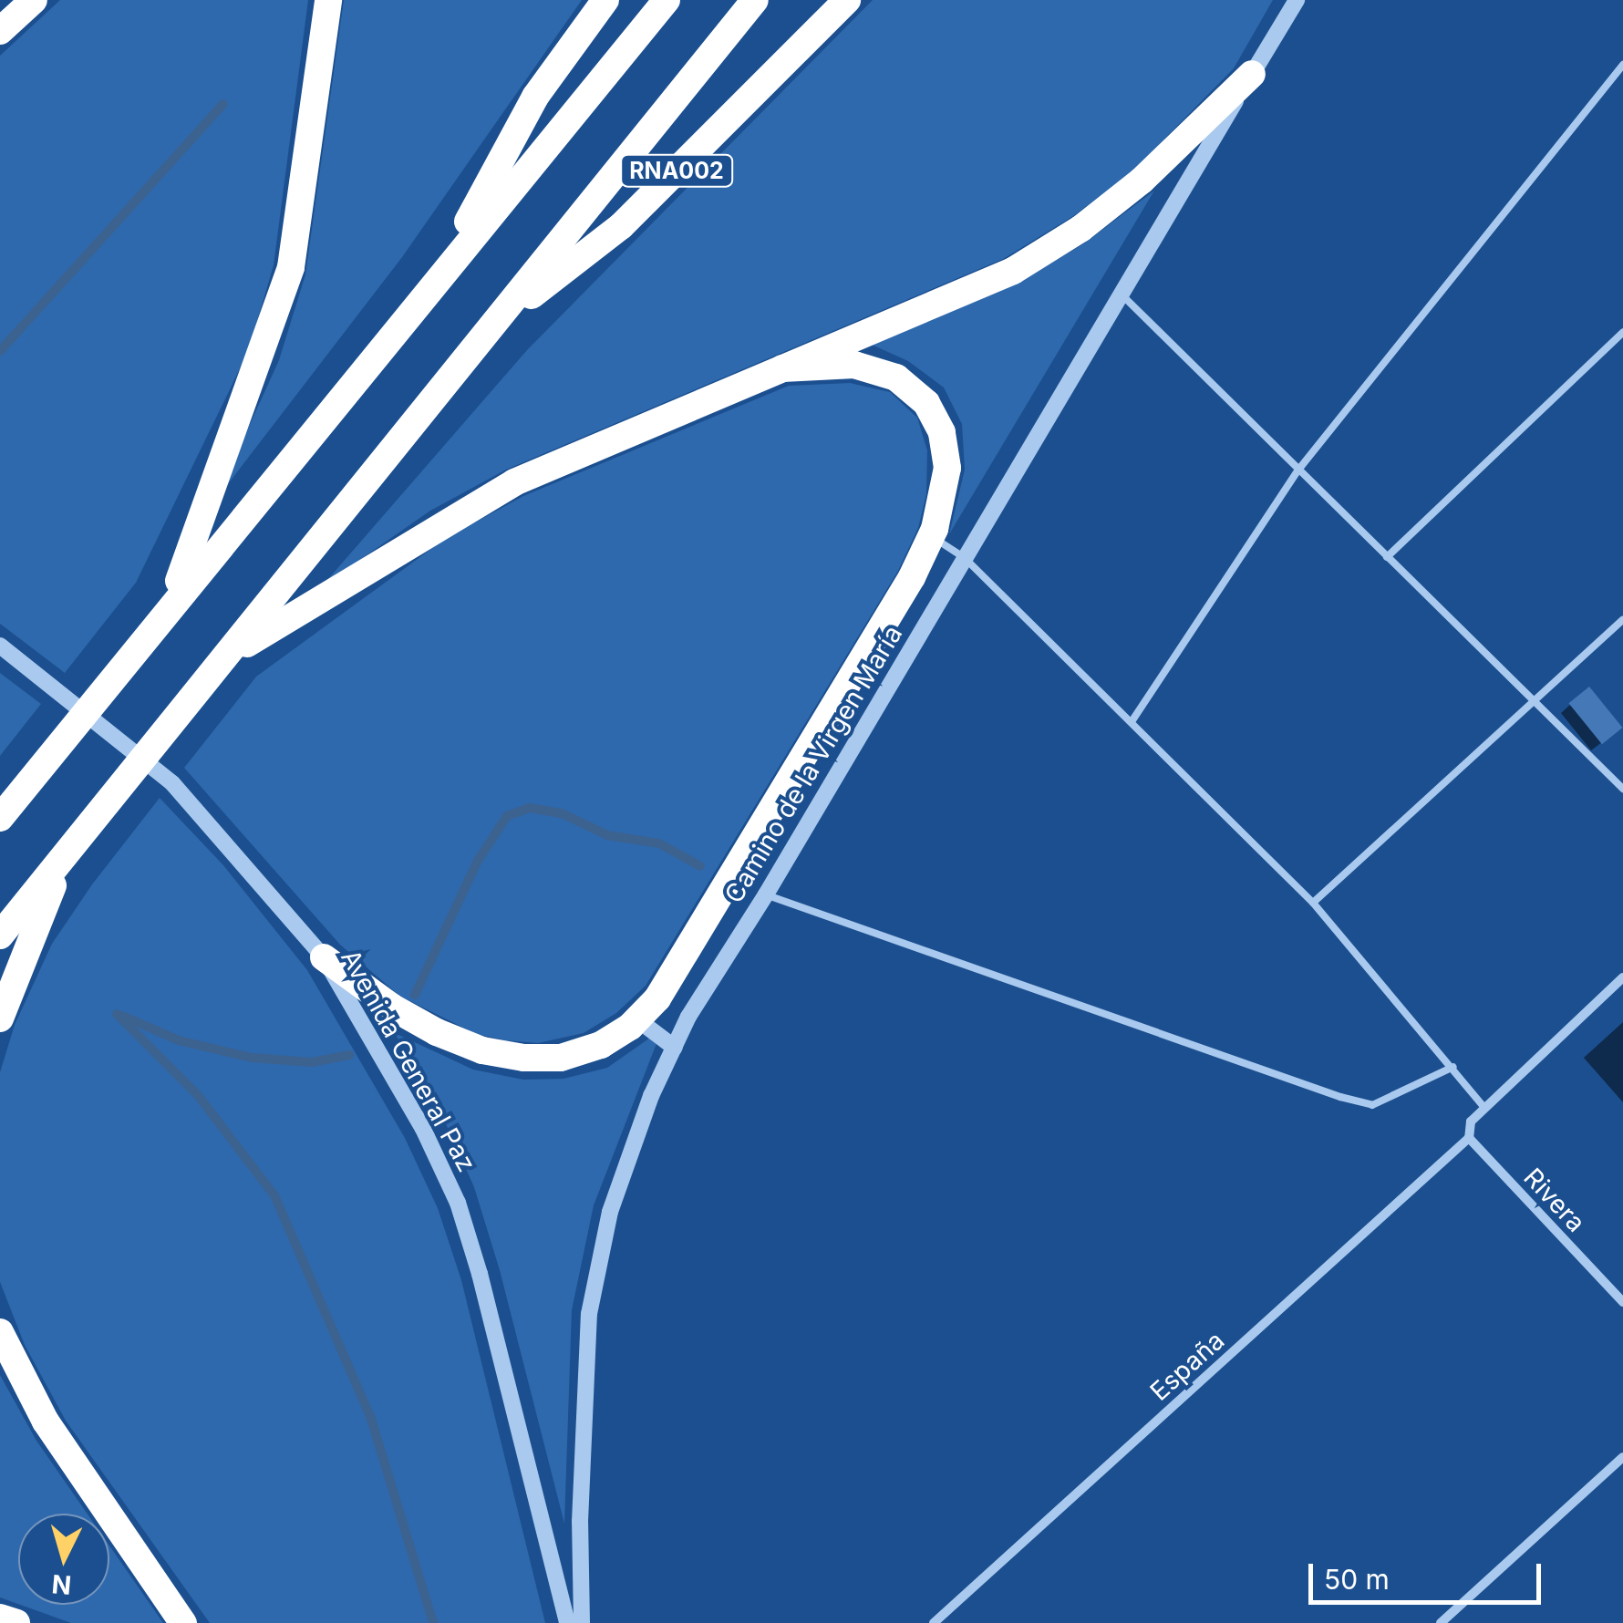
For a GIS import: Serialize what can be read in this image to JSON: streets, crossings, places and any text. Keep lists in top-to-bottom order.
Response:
{
  "streets": {
    "highway": ["RNA002"],
    "street": [
      "Camino de la Virgen María",
      "Avenida General Paz",
      "Rivera",
      "España"
    ]
  },
  "crossings": [
    ["Rivera", "España"]
  ],
  "scale_bar": "50 m",
  "north": "bottom"
}
